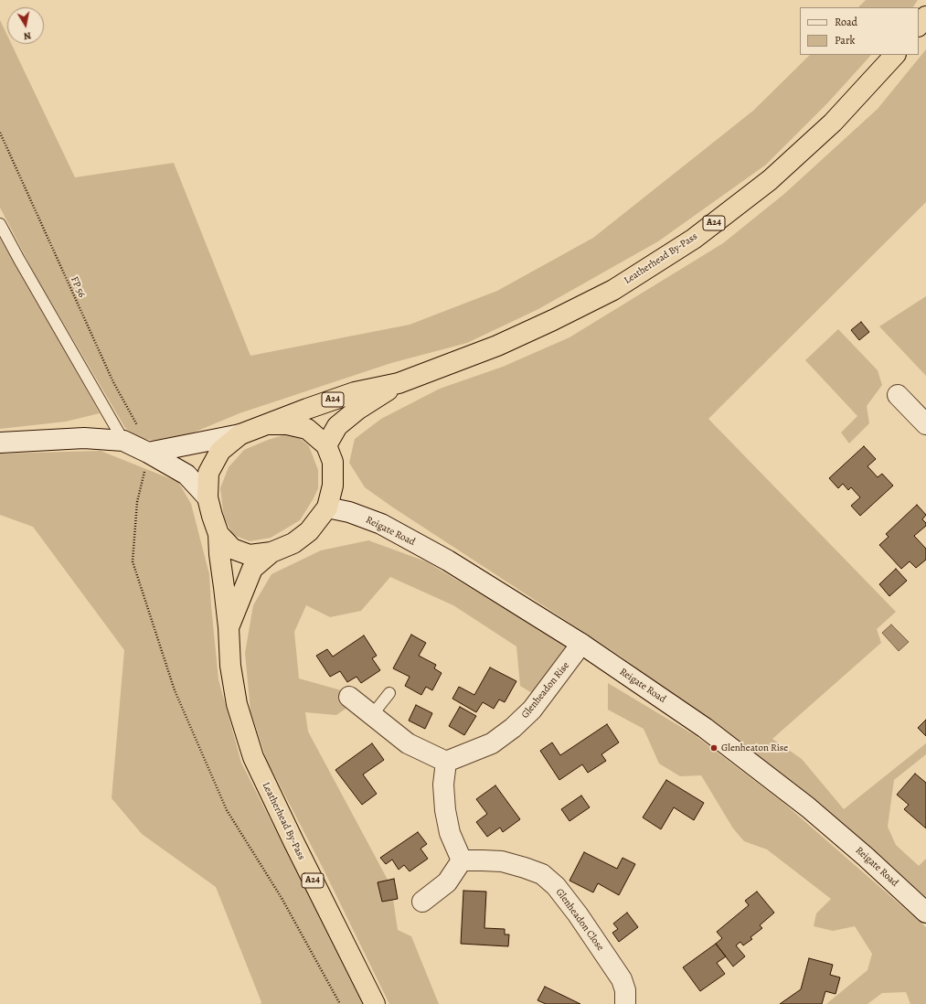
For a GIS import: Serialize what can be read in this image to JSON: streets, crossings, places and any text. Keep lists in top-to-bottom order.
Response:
{
  "streets": {
    "highway": ["A24", "Leatherhead By-Pass"],
    "main road": ["Reigate Road", "Glenheadon Rise", "Glenheadon Close"],
    "path": ["FP 56"]
  },
  "crossings": [
    ["Leatherhead By-Pass", "Reigate Road"],
    ["Reigate Road", "Glenheadon Rise"]
  ],
  "places": ["Glenheaton Rise"],
  "legend": ["Road", "Park"],
  "north": "bottom"
}
